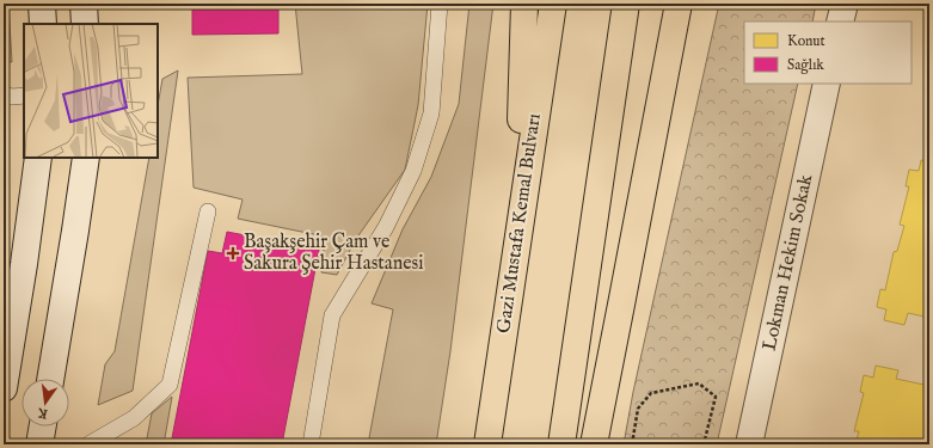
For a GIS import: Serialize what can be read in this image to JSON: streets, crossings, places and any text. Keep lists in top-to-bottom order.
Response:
{
  "streets": {
    "highway": ["Gazi Mustafa Kemal Bulvarı"],
    "street": ["Lokman Hekim Sokak"]
  },
  "places": {
    "health": ["Başakşehir Çam ve Sakura Şehir Hastanesi"]
  },
  "legend": ["Konut", "Sağlık"],
  "north": "bottom"
}
